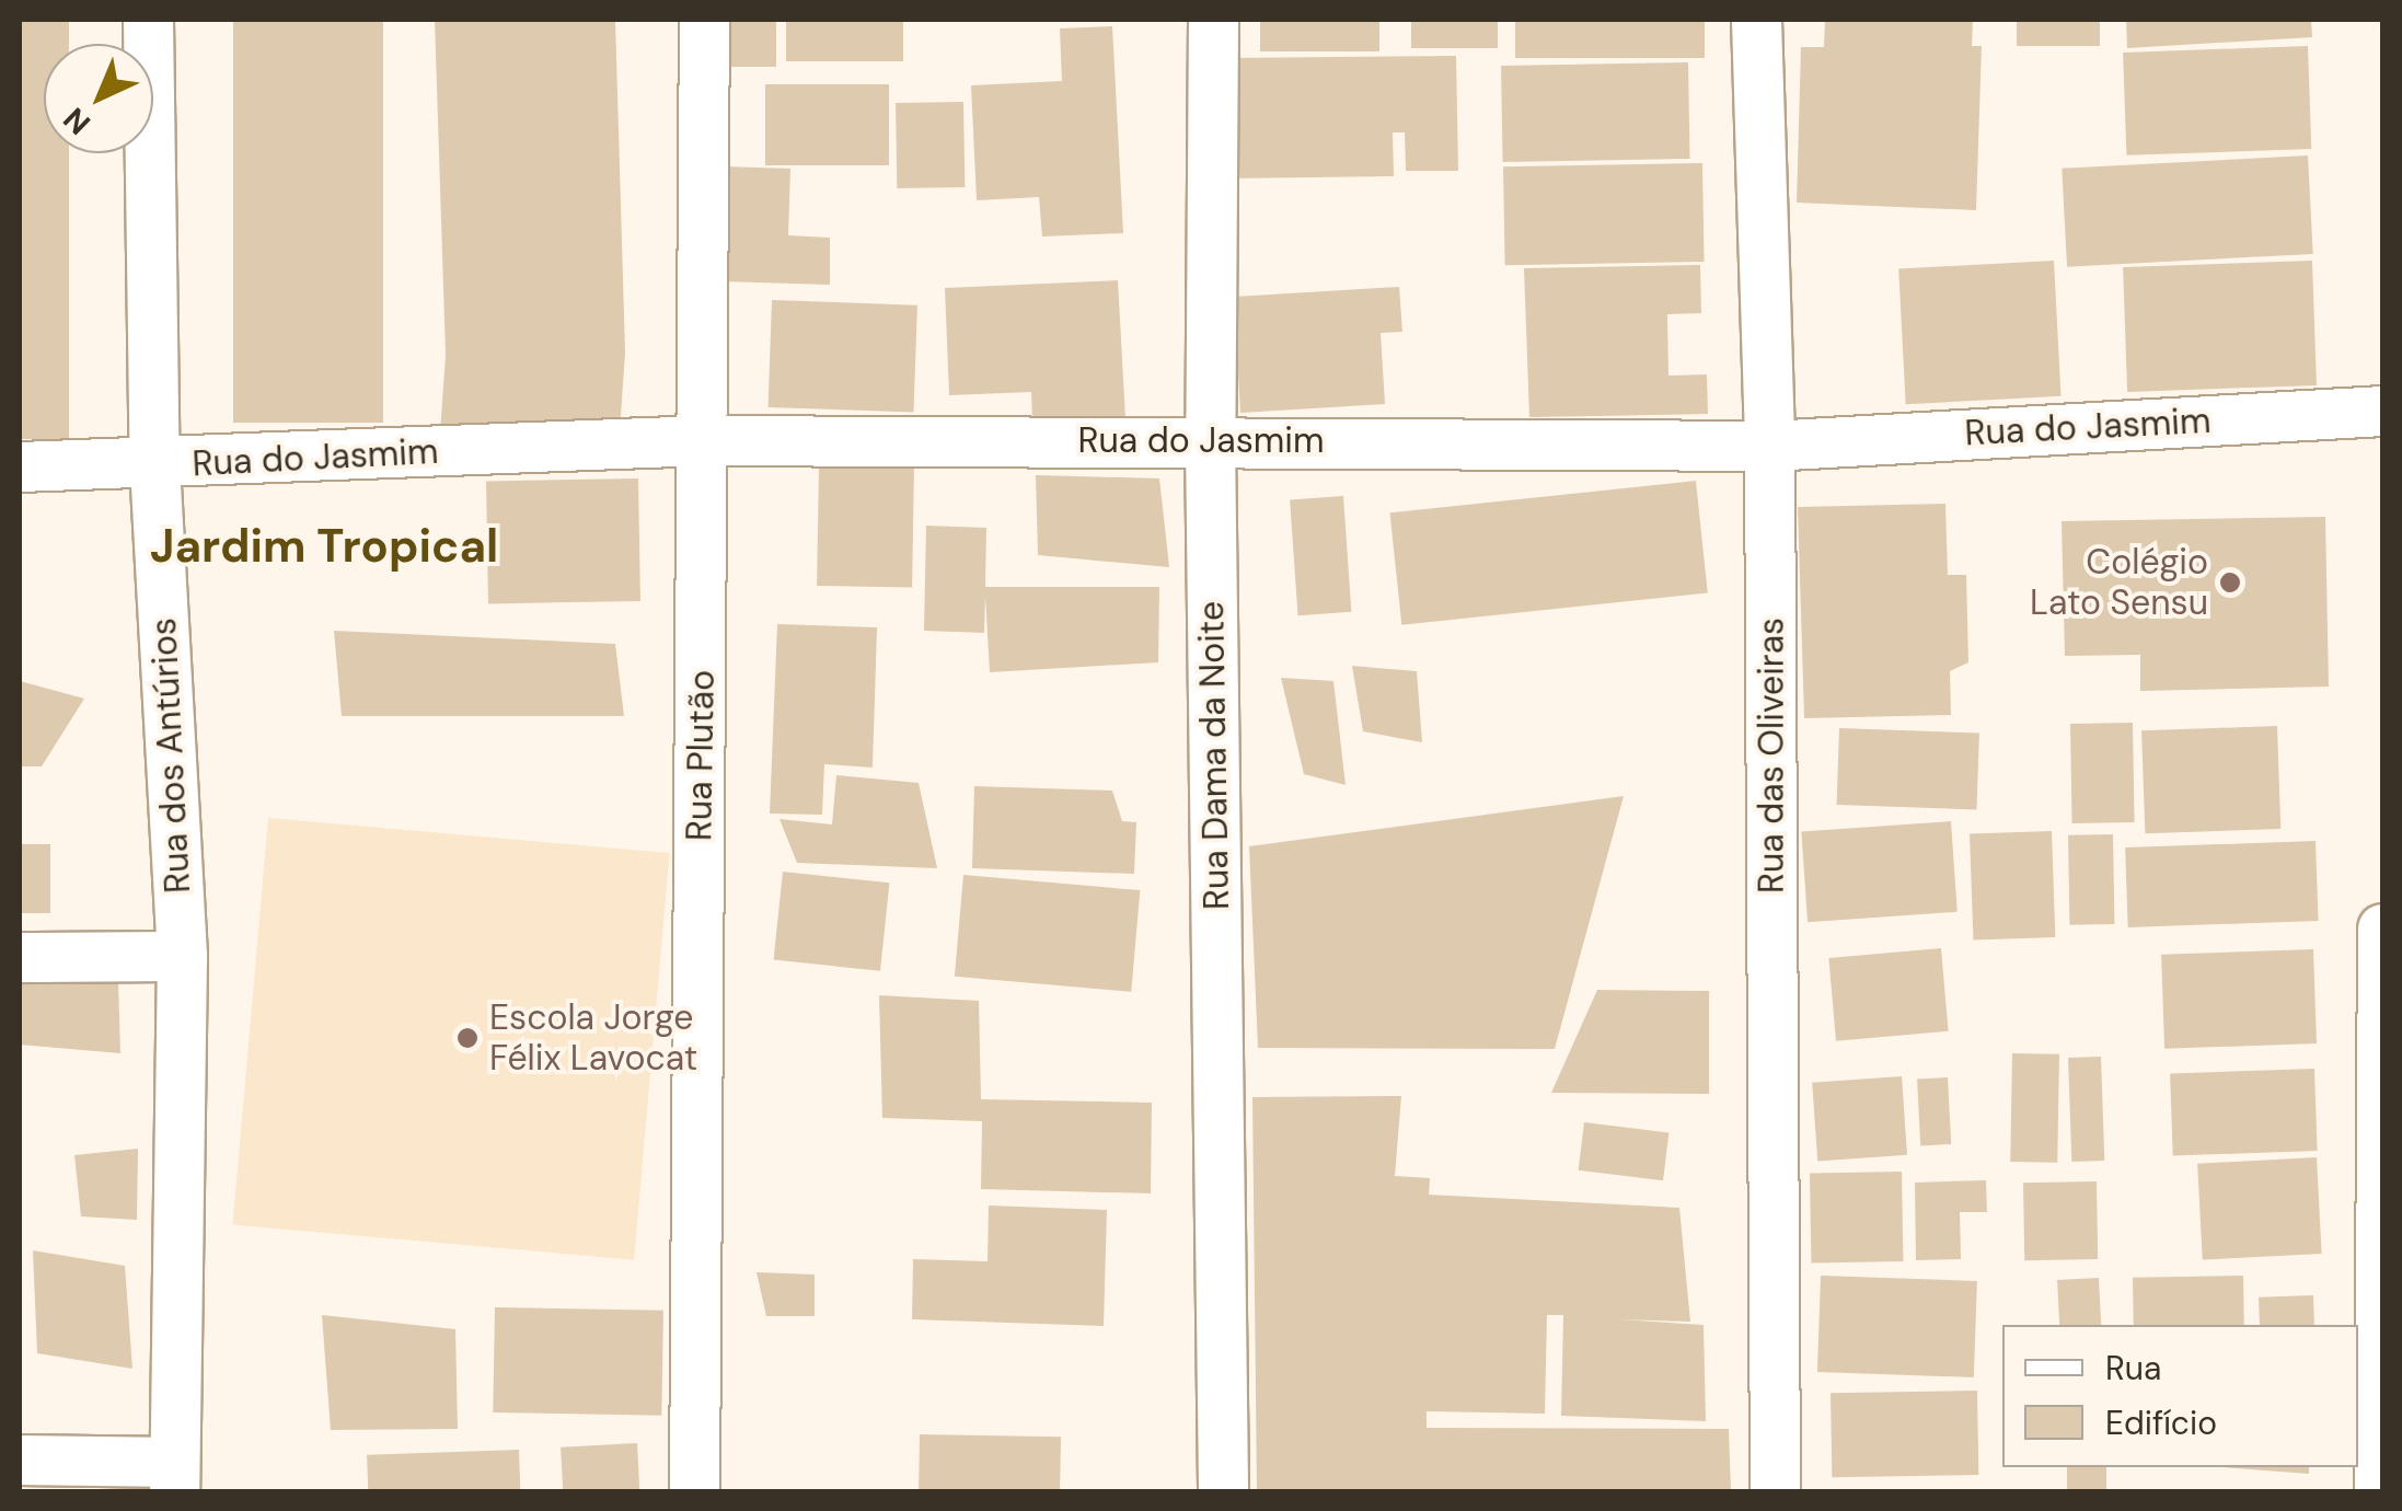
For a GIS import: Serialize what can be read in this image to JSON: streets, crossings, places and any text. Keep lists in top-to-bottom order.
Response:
{
  "streets": {
    "street": [
      "Rua do Jasmim",
      "Rua dos Antúrios",
      "Rua Plutão",
      "Rua Dama da Noite",
      "Rua das Oliveiras"
    ]
  },
  "crossings": [
    ["Rua do Jasmim", "Rua dos Antúrios"],
    ["Rua do Jasmim", "Rua Plutão"],
    ["Rua do Jasmim", "Rua Dama da Noite"],
    ["Rua do Jasmim", "Rua das Oliveiras"]
  ],
  "districts": ["Jardim Tropical"],
  "places": ["Colégio Lato Sensu", "Escola Jorge Félix Lavocat"],
  "legend": ["Rua", "Edifício"],
  "north": "bottom left"
}
